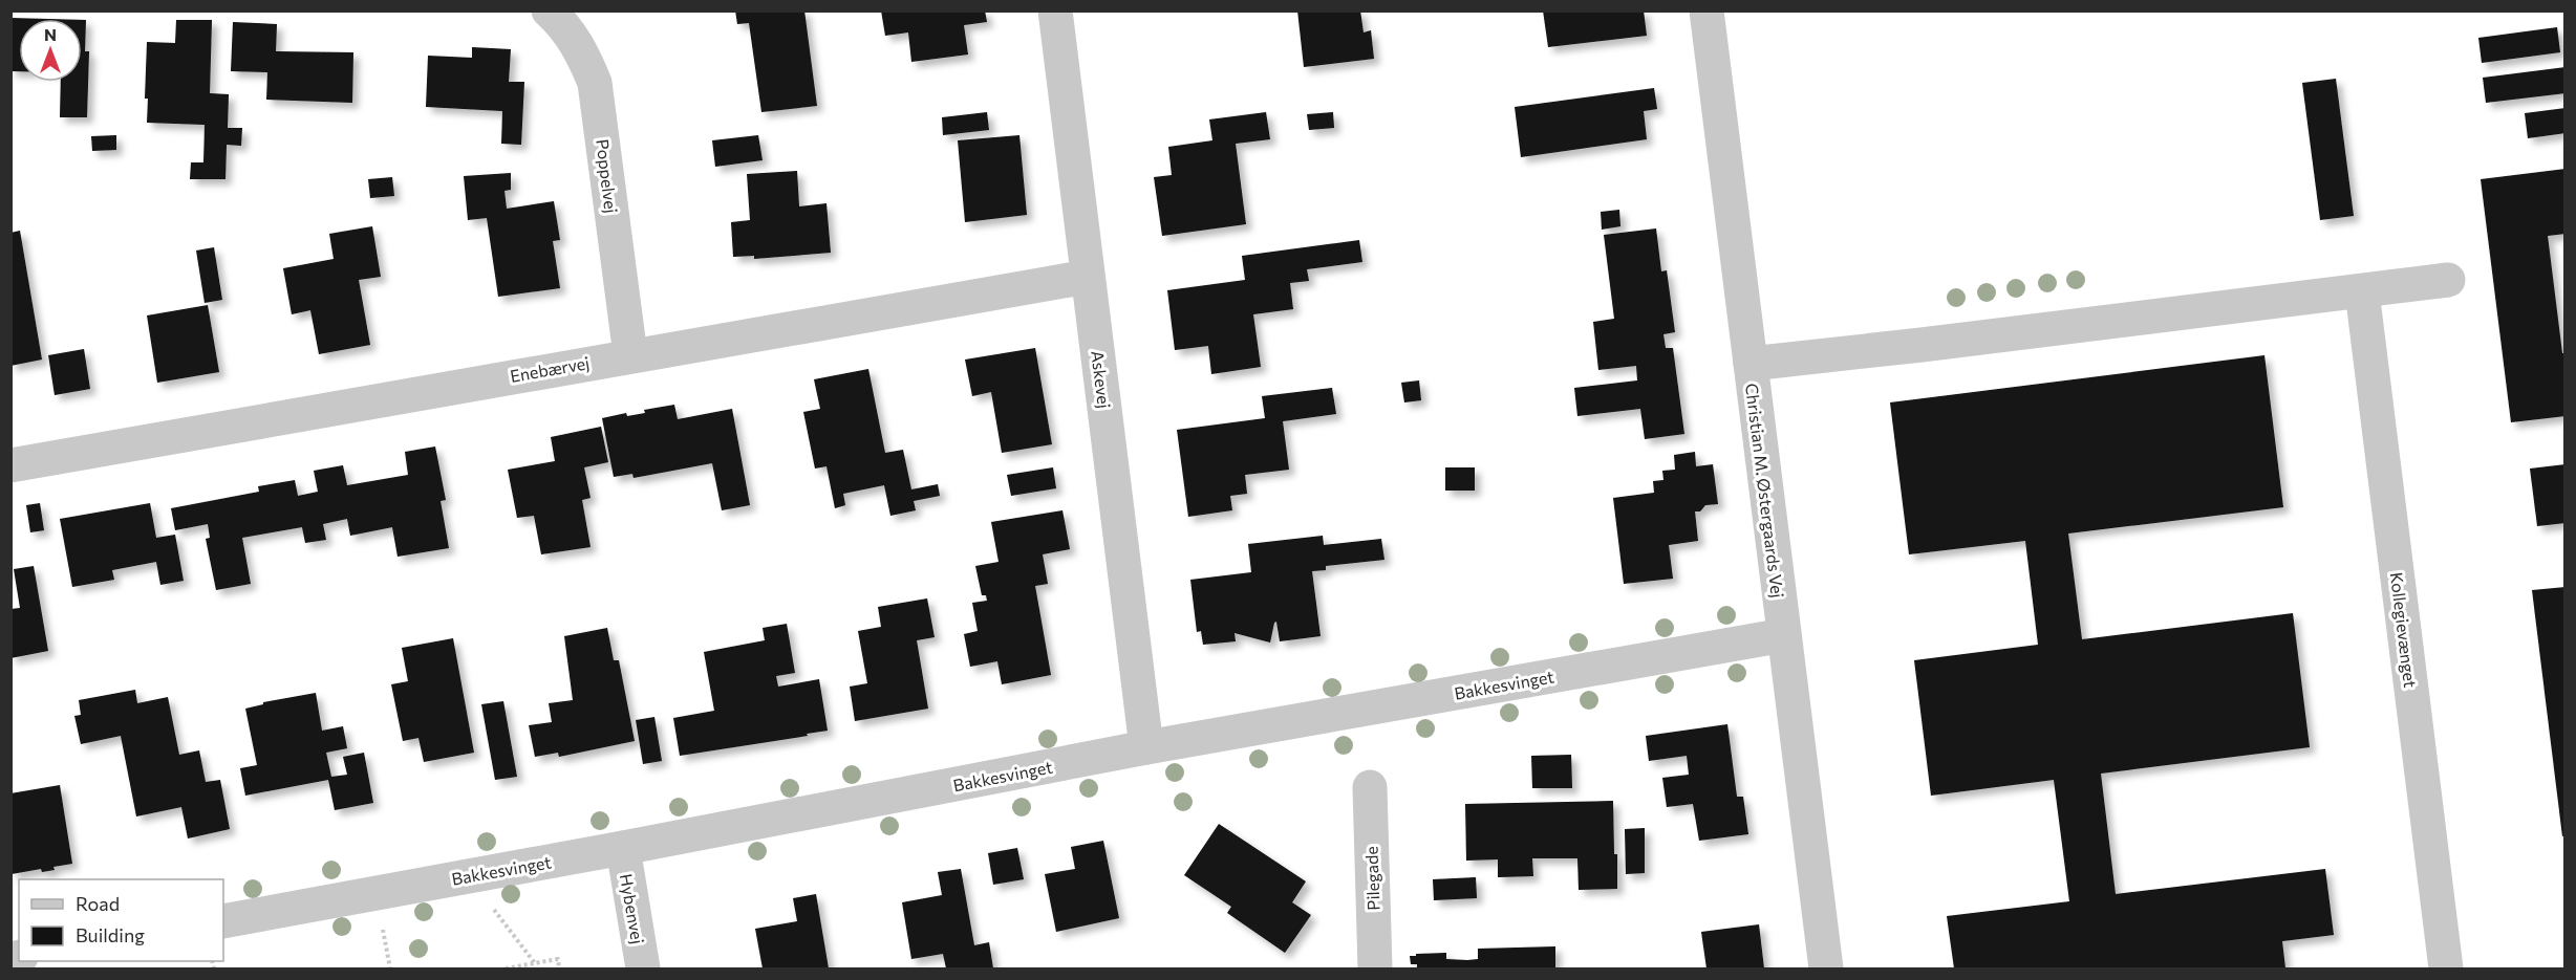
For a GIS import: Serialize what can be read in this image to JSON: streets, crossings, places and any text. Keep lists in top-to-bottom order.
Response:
{
  "streets": {
    "street": [
      "Poppelvej",
      "Enebærvej",
      "Askevej",
      "Christian M. Østergaards Vej",
      "Kollegievænget",
      "Bakkesvinget",
      "Pilegade",
      "Hybenvej"
    ]
  },
  "crossings": [
    ["Poppelvej", "Enebærvej"],
    ["Enebærvej", "Askevej"],
    ["Askevej", "Bakkesvinget"],
    ["Christian M. Østergaards Vej", "Bakkesvinget"],
    ["Bakkesvinget", "Hybenvej"]
  ],
  "legend": ["Road", "Building"],
  "north": "top"
}
